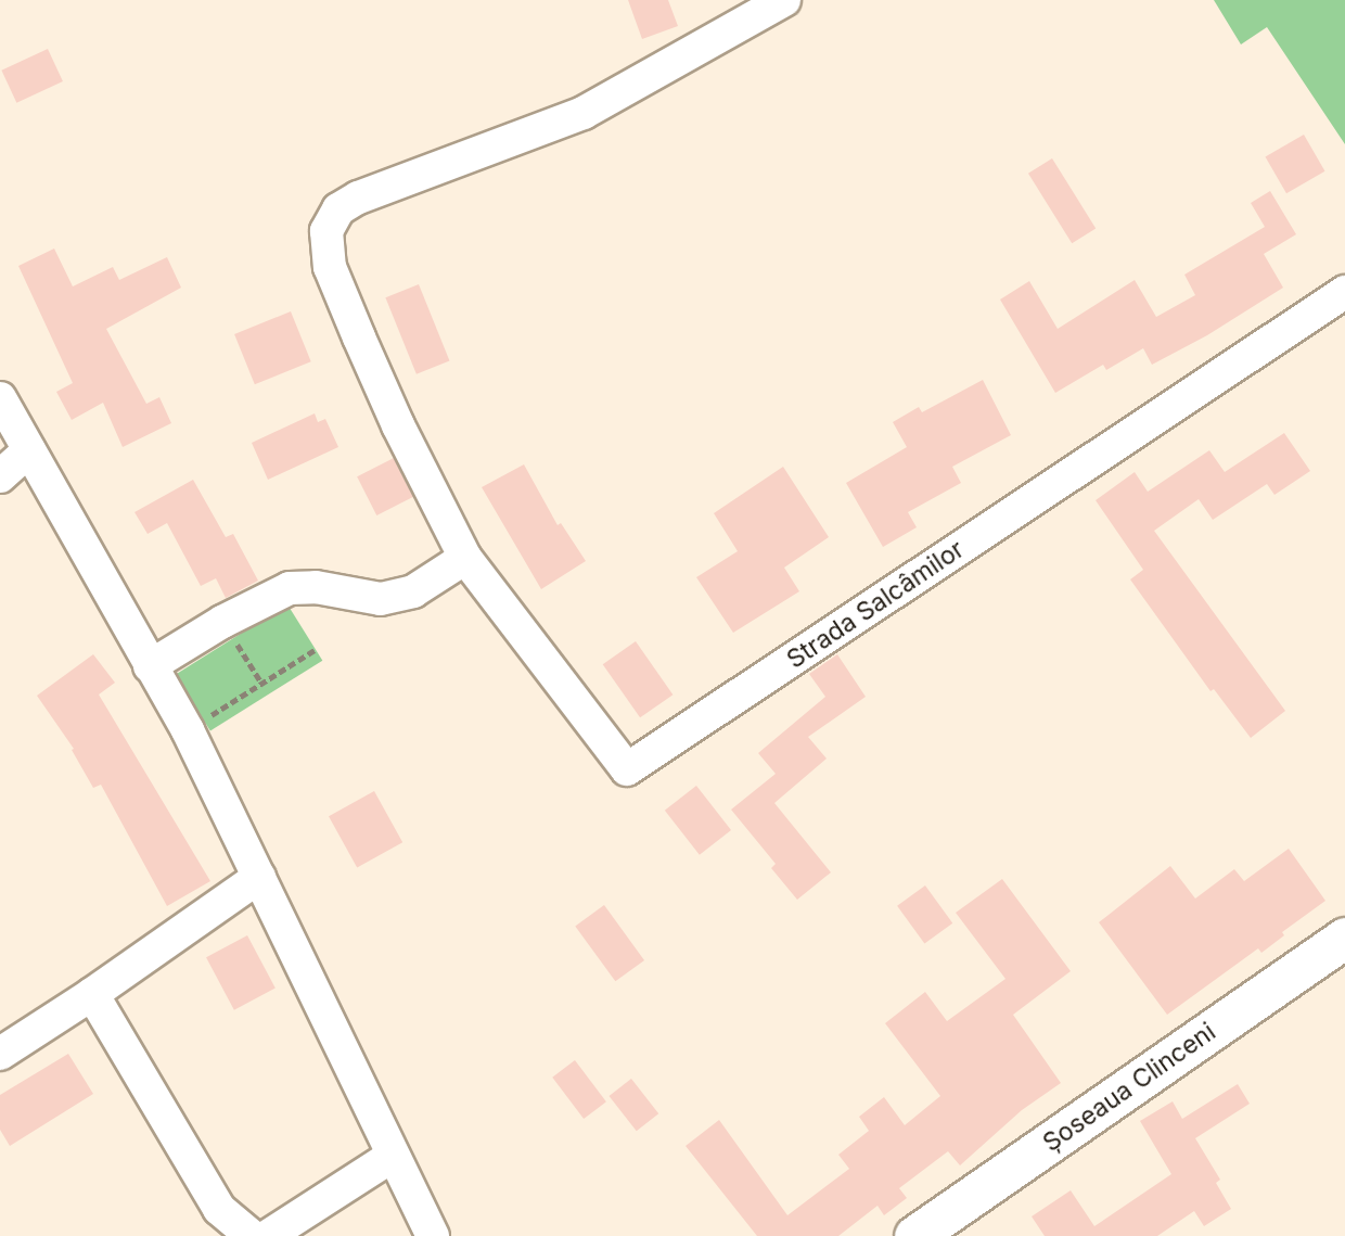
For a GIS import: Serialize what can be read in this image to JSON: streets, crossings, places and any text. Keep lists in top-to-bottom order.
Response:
{
  "streets": {
    "main road": ["Șoseaua Clinceni"],
    "street": ["Strada Salcâmilor"]
  }
}
